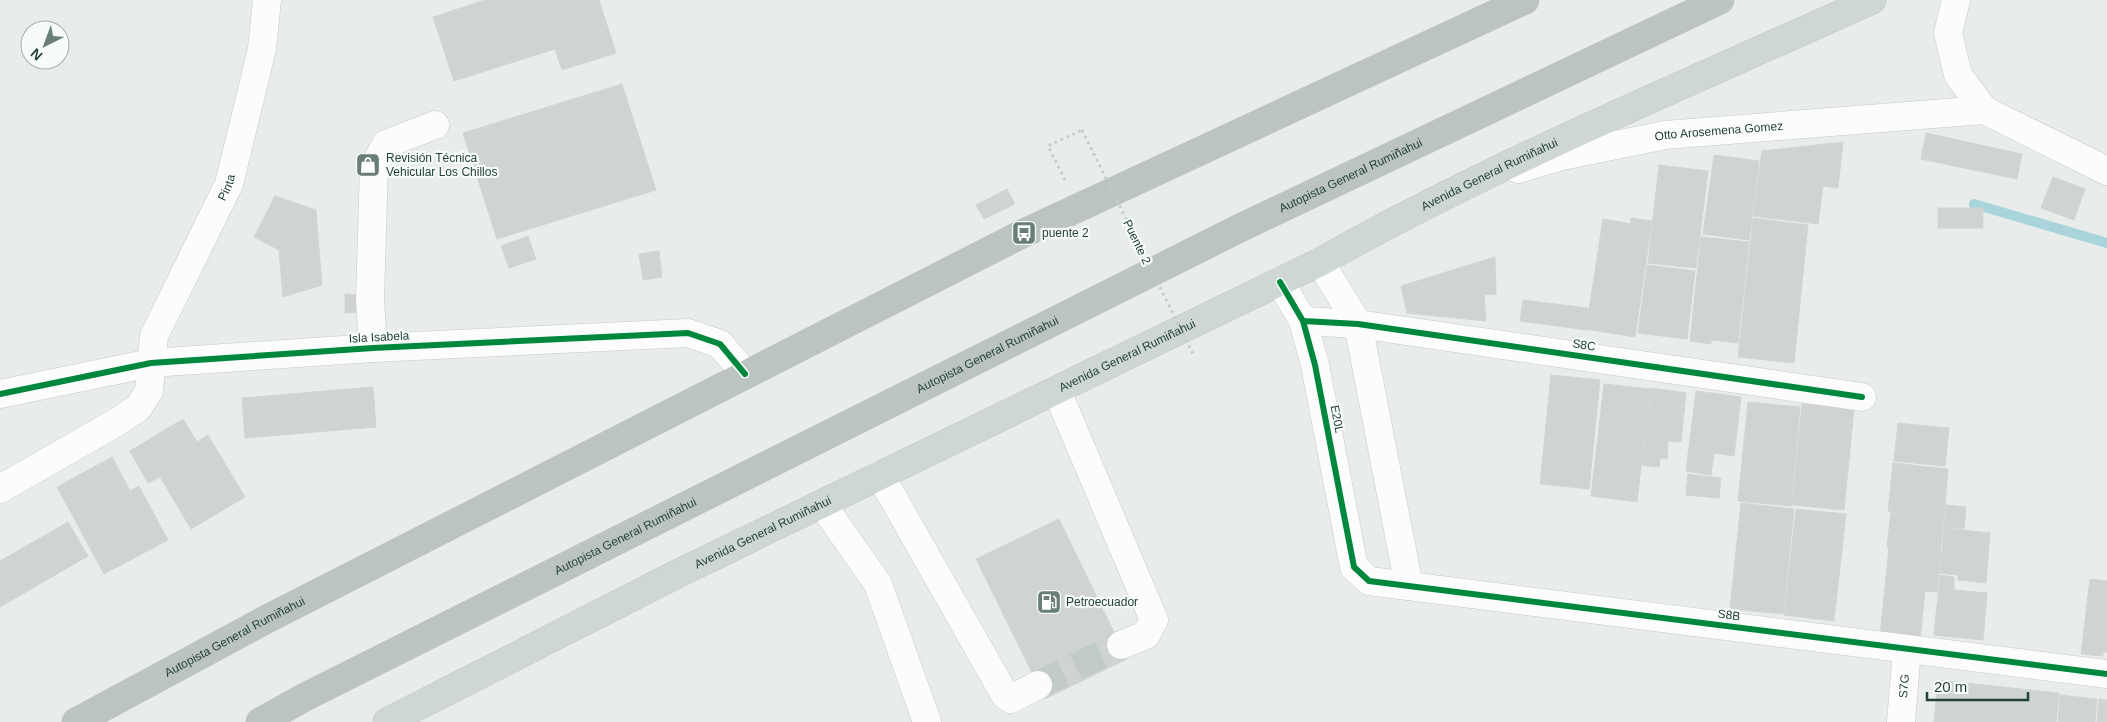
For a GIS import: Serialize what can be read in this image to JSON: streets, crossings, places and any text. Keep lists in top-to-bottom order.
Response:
{
  "streets": {
    "highway": ["Autopista General Rumiñahui"],
    "main road": ["Avenida General Rumiñahui"],
    "street": [
      "Otto Arosemena Gomez",
      "Pinta",
      "Isla Isabela",
      "S8C",
      "E20L",
      "S8B",
      "S7G"
    ],
    "path": ["Puente 2"]
  },
  "crossings": [
    ["Otto Arosemena Gomez", "Avenida General Rumiñahui"],
    ["Autopista General Rumiñahui", "Puente 2"],
    ["Autopista General Rumiñahui", "Isla Isabela"],
    ["Avenida General Rumiñahui", "E20L"],
    ["Pinta", "Isla Isabela"],
    ["S8C", "E20L"],
    ["E20L", "S8B"],
    ["S8B", "S7G"]
  ],
  "places": {
    "shop": ["Revisión Técnica Vehicular Los Chillos"],
    "bus stop": ["puente 2"],
    "fuel station": ["Petroecuador"]
  },
  "scale_bar": "20 m",
  "north": "bottom left"
}
